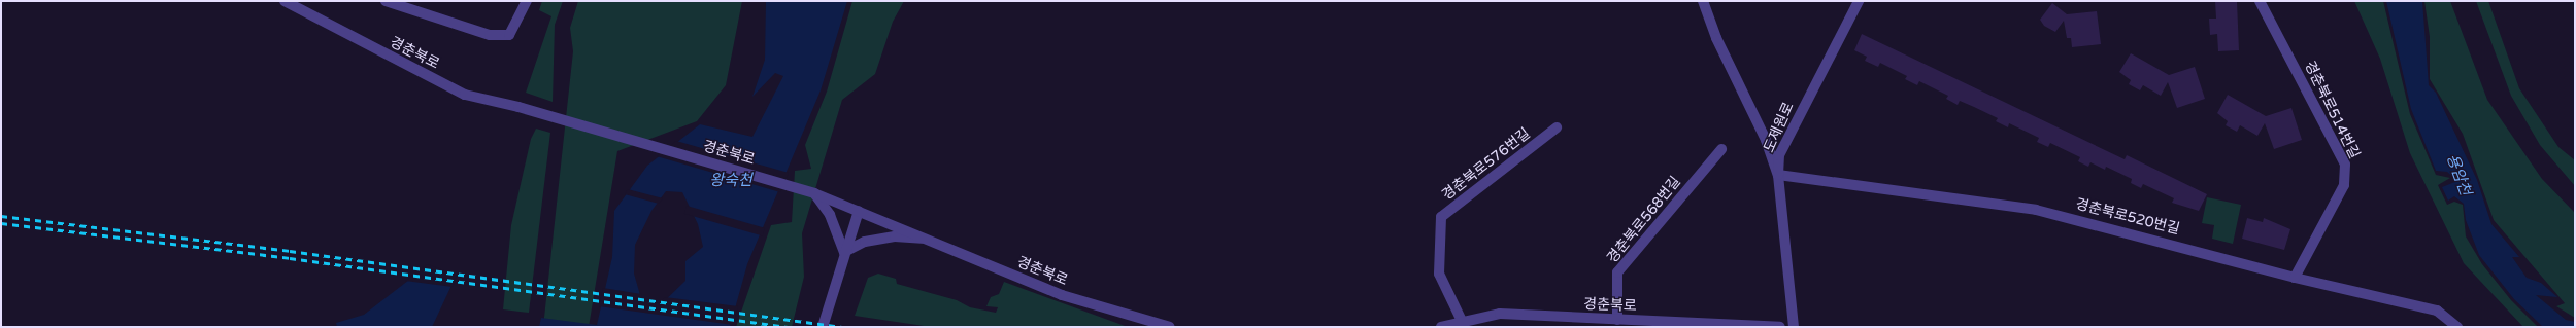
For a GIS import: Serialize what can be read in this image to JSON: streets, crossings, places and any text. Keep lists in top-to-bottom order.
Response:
{
  "streets": {
    "street": [
      "경춘북로",
      "경춘북로514번길",
      "도제원로",
      "경춘북로576번길",
      "경춘북로520번길",
      "경춘북로568번길"
    ]
  },
  "crossings": [
    ["경춘북로", "경춘북로576번길"],
    ["경춘북로", "경춘북로568번길"],
    ["경춘북로514번길", "경춘북로520번길"],
    ["도제원로", "경춘북로520번길"]
  ],
  "water": ["용암천", "왕숙천"]
}
